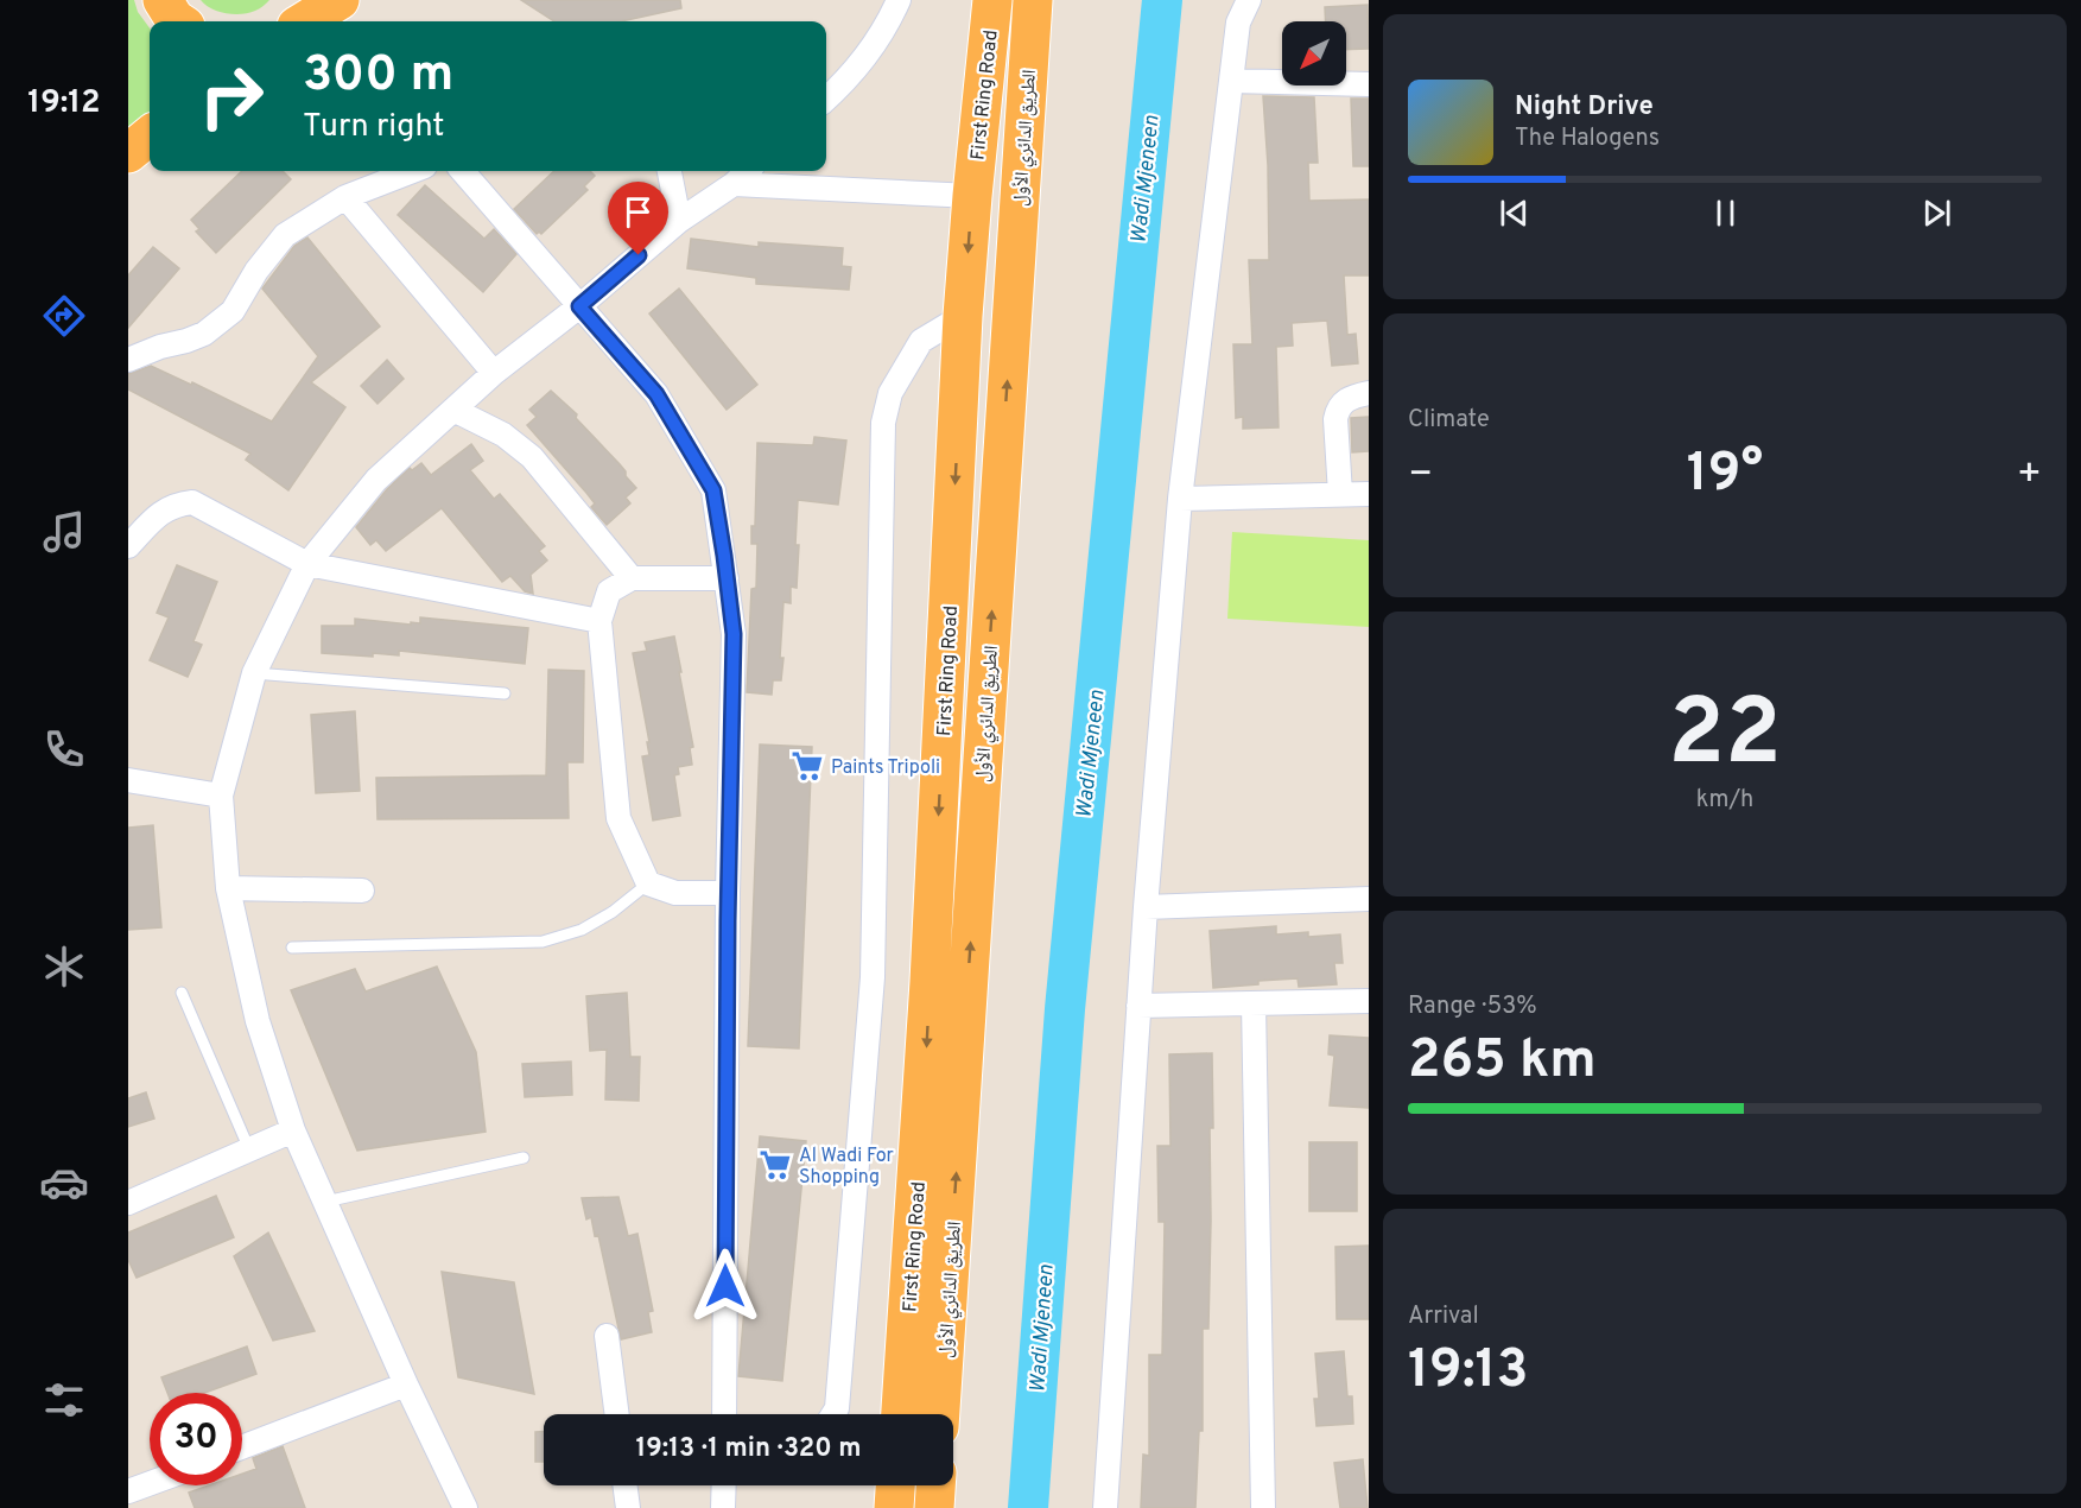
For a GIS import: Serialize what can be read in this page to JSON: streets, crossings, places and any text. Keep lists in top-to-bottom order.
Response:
{
  "streets": {
    "highway": ["First Ring Road", "الطريق الدائري الأول"]
  },
  "one_way": ["First Ring Road", "الطريق الدائري الأول"],
  "water": ["Wadi Mjeneen"],
  "places": {
    "supermarket": ["Paints Tripoli", "Al Wadi For Shopping"]
  },
  "north": "bottom left",
  "page": {
    "tabs": "19:12",
    "turn": ["300 m", "Turn right"],
    "song": ["Night Drive", "The Halogens"],
    "tile": [
      "Climate",
      ["22", "km/h"],
      ["Range · 53%", "265 km"],
      ["Arrival", "19:13"]
    ],
    "heat": ["−", "19°", "+"],
    "limit": "30",
    "trip": "19:13 · 1 min · 320 m"
  }
}
